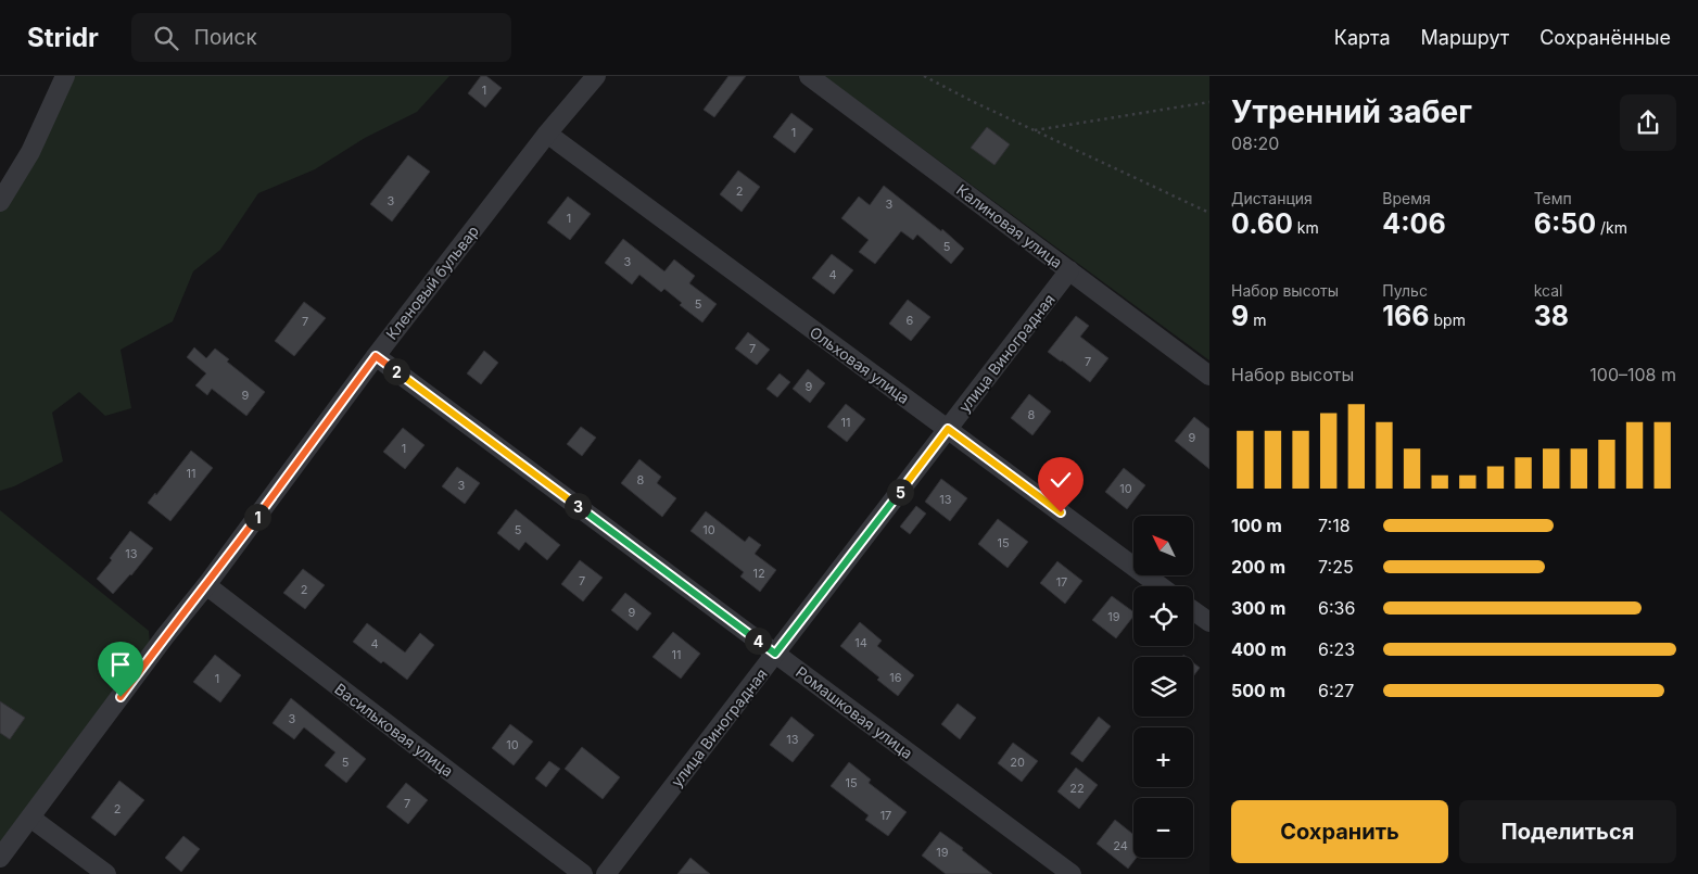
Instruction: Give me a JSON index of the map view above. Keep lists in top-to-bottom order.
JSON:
{
  "streets": {
    "street": [
      "Калиновая улица",
      "Кленовый бульвар",
      "улица Виноградная",
      "Ольховая улица",
      "Ромашковая улица",
      "Васильковая улица"
    ]
  },
  "crossings": [
    ["Калиновая улица", "улица Виноградная"],
    ["Кленовый бульвар", "Ольховая улица"],
    ["Кленовый бульвар", "Ромашковая улица"],
    ["Кленовый бульвар", "Васильковая улица"],
    ["улица Виноградная", "Ольховая улица"],
    ["улица Виноградная", "Ромашковая улица"]
  ],
  "house_numbers": [
    "1",
    "1",
    "2",
    "3",
    "3",
    "1",
    "5",
    "3",
    "4",
    "5",
    "6",
    "7",
    "7",
    "7",
    "9",
    "9",
    "8",
    "11",
    "9",
    "1",
    "11",
    "8",
    "3",
    "10",
    "13",
    "5",
    "10",
    "15",
    "13",
    "12",
    "7",
    "17",
    "2",
    "9",
    "19",
    "14",
    "4",
    "11",
    "16",
    "1",
    "3",
    "13",
    "10",
    "5",
    "20",
    "15",
    "22",
    "7",
    "2",
    "17",
    "24",
    "19"
  ],
  "north": "top left",
  "page": {
    "header": "Stridr",
    "search": "Поиск",
    "nav": ["Карта", "Маршрут", "Сохранённые"],
    "heading": ["Утренний забег", "08:20"],
    "stats": [
      ["Дистанция", "0.60 km"],
      ["Время", "4:06"],
      ["Темп", "6:50 /km"],
      ["Набор высоты", "9 m"],
      ["Пульс", "166 bpm"],
      ["kcal", "38"]
    ],
    "chart": ["Набор высоты", "100–108 m"],
    "pins": [
      "2",
      "5",
      "3",
      "1",
      "4"
    ],
    "list": [
      {
        "name": "100 m",
        "note": "7:18"
      },
      {
        "name": "200 m",
        "note": "7:25"
      },
      {
        "name": "300 m",
        "note": "6:36"
      },
      {
        "name": "400 m",
        "note": "6:23"
      },
      {
        "name": "500 m",
        "note": "6:27"
      }
    ],
    "map_buttons": ["+", "−"],
    "buttons": ["Сохранить", "Поделиться"]
  }
}
